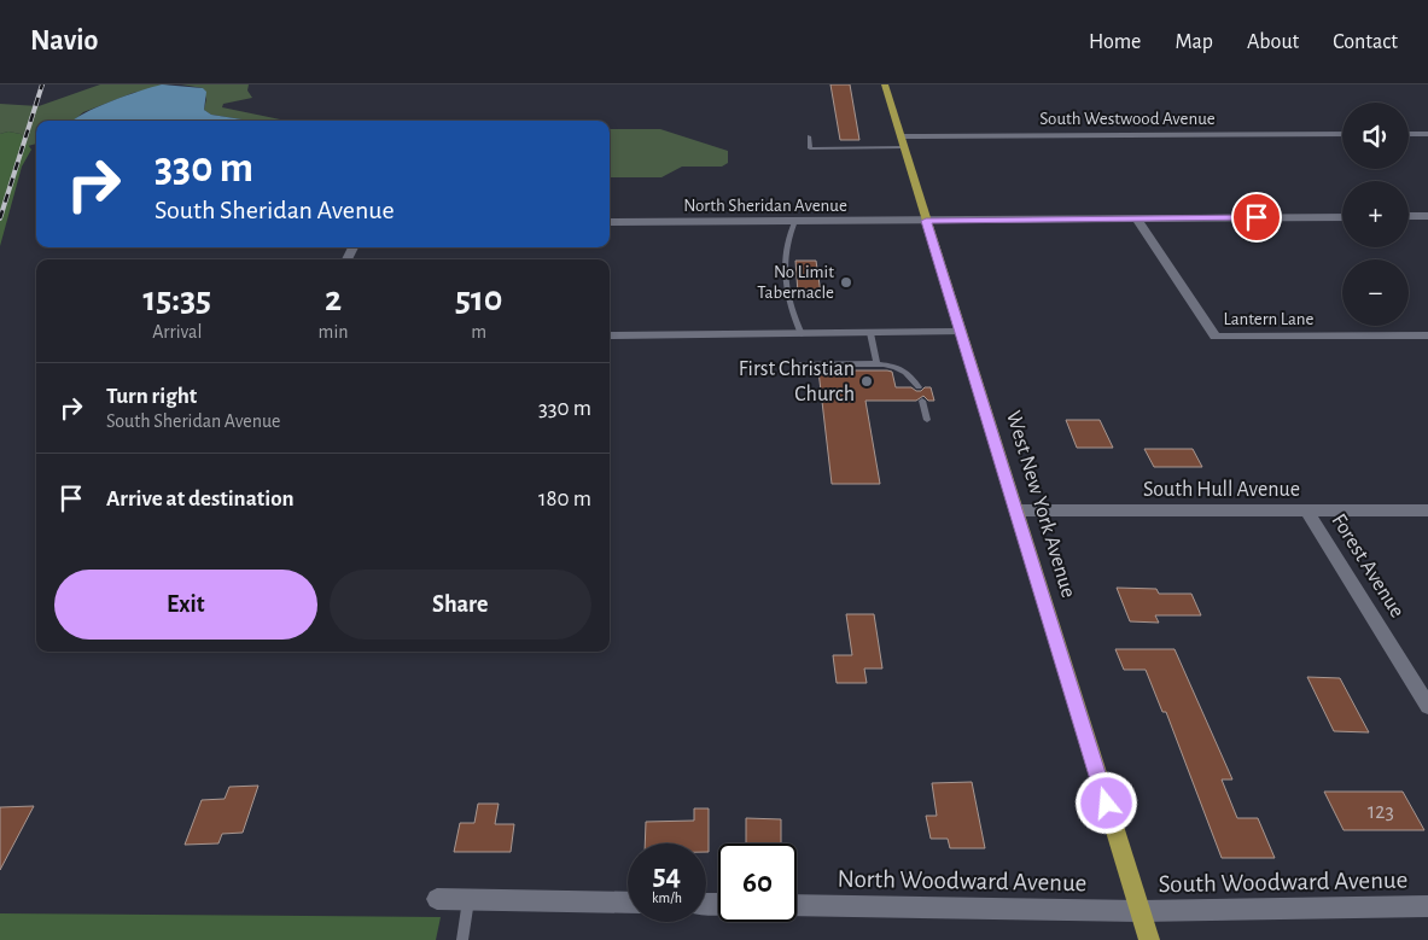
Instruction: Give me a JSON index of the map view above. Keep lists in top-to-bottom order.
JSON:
{
  "streets": {
    "main road": ["West New York Avenue"],
    "street": [
      "South Westwood Avenue",
      "North Sheridan Avenue",
      "Lantern Lane",
      "South Hull Avenue",
      "Forest Avenue",
      "North Woodward Avenue",
      "South Woodward Avenue"
    ]
  },
  "crossings": [
    ["South Westwood Avenue", "West New York Avenue"],
    ["North Sheridan Avenue", "Lantern Lane"],
    ["North Sheridan Avenue", "West New York Avenue"],
    ["South Hull Avenue", "West New York Avenue"],
    ["South Hull Avenue", "Forest Avenue"],
    ["West New York Avenue", "North Woodward Avenue"],
    ["West New York Avenue", "South Woodward Avenue"],
    ["North Woodward Avenue", "South Woodward Avenue"]
  ],
  "places": ["No Limit Tabernacle", "First Christian Church"],
  "house_numbers": ["123"],
  "page": {
    "header": "Navio",
    "nav": [
      "Home",
      "Map",
      "About",
      "Contact"
    ],
    "map_buttons": ["+", "−"],
    "turn": ["330 m", "South Sheridan Avenue"],
    "eta": [
      "15:35",
      "Arrival",
      "2",
      "min",
      "510",
      "m"
    ],
    "list": [
      {
        "name": "Turn right",
        "note": "South Sheridan Avenue",
        "value": "330 m"
      },
      {
        "name": "Arrive at destination",
        "value": "180 m"
      }
    ],
    "buttons": ["Exit", "Share"],
    "speed": "54 km/h",
    "limit": "60"
  }
}
